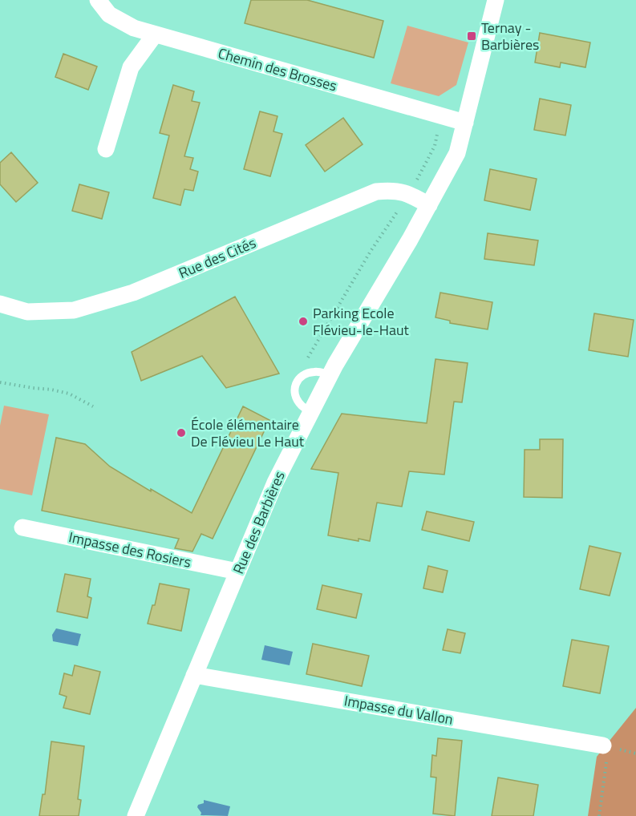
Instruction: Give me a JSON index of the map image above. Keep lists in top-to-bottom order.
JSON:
{
  "streets": {
    "street": [
      "Chemin des Brosses",
      "Rue des Cités",
      "Rue des Barbières",
      "Impasse des Rosiers",
      "Impasse du Vallon"
    ]
  },
  "crossings": [
    ["Chemin des Brosses", "Rue des Barbières"],
    ["Rue des Cités", "Rue des Barbières"],
    ["Rue des Barbières", "Impasse des Rosiers"],
    ["Rue des Barbières", "Impasse du Vallon"]
  ],
  "places": {
    "transit": ["Ternay - Barbières"],
    "other": ["Parking Ecole Flévieu-le-Haut", "École élémentaire De Flévieu Le Haut"]
  }
}
